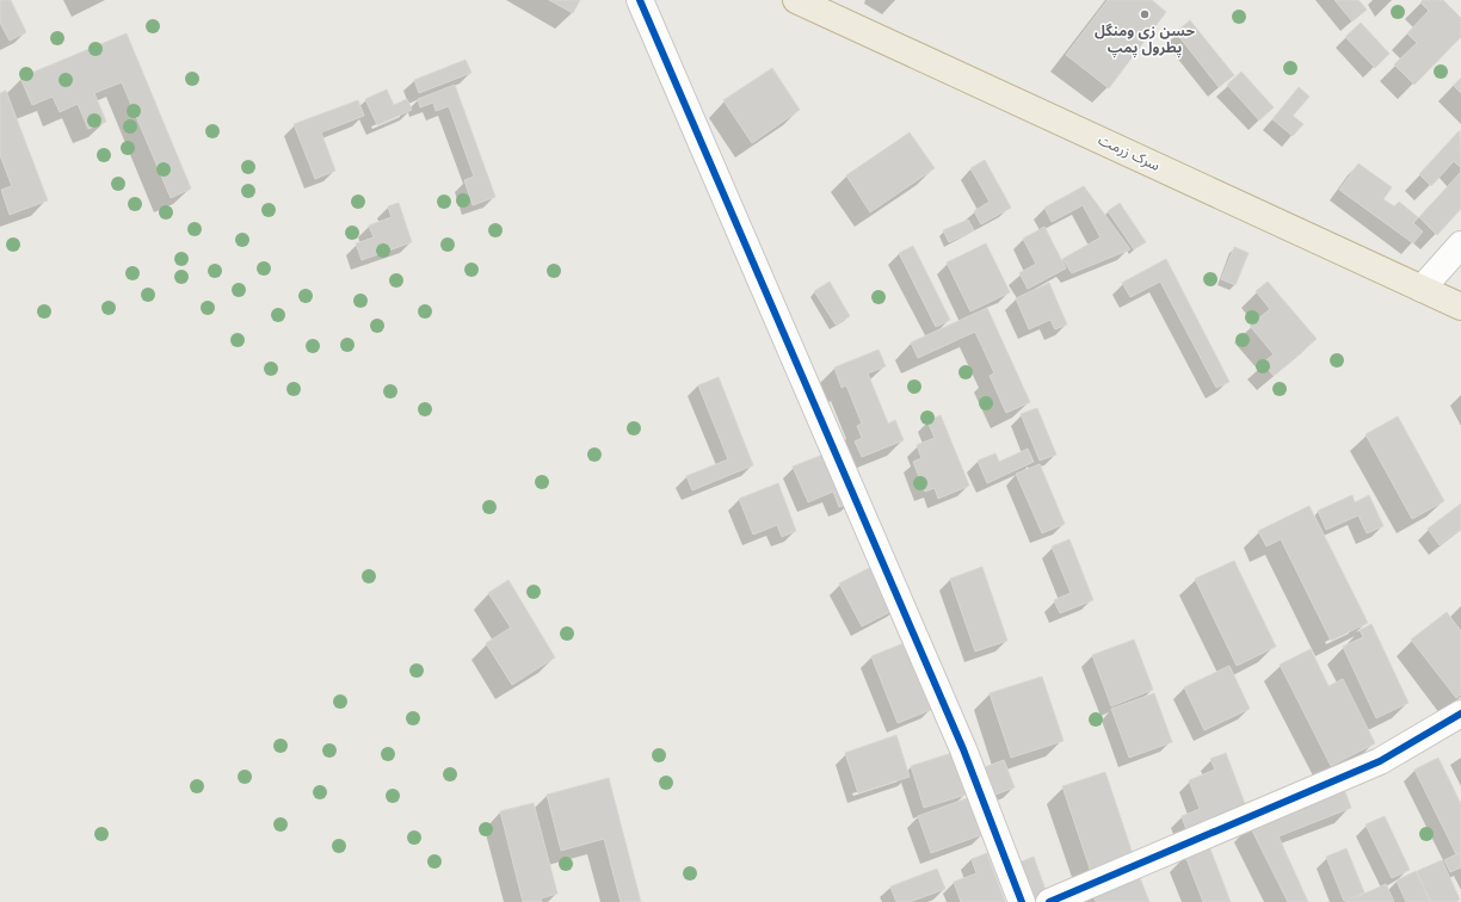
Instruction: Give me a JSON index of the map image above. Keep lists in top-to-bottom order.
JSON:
{
  "streets": {
    "highway": ["سرک زرمت"]
  },
  "places": ["حسن زی ومنگل پطرول پمپ"]
}
